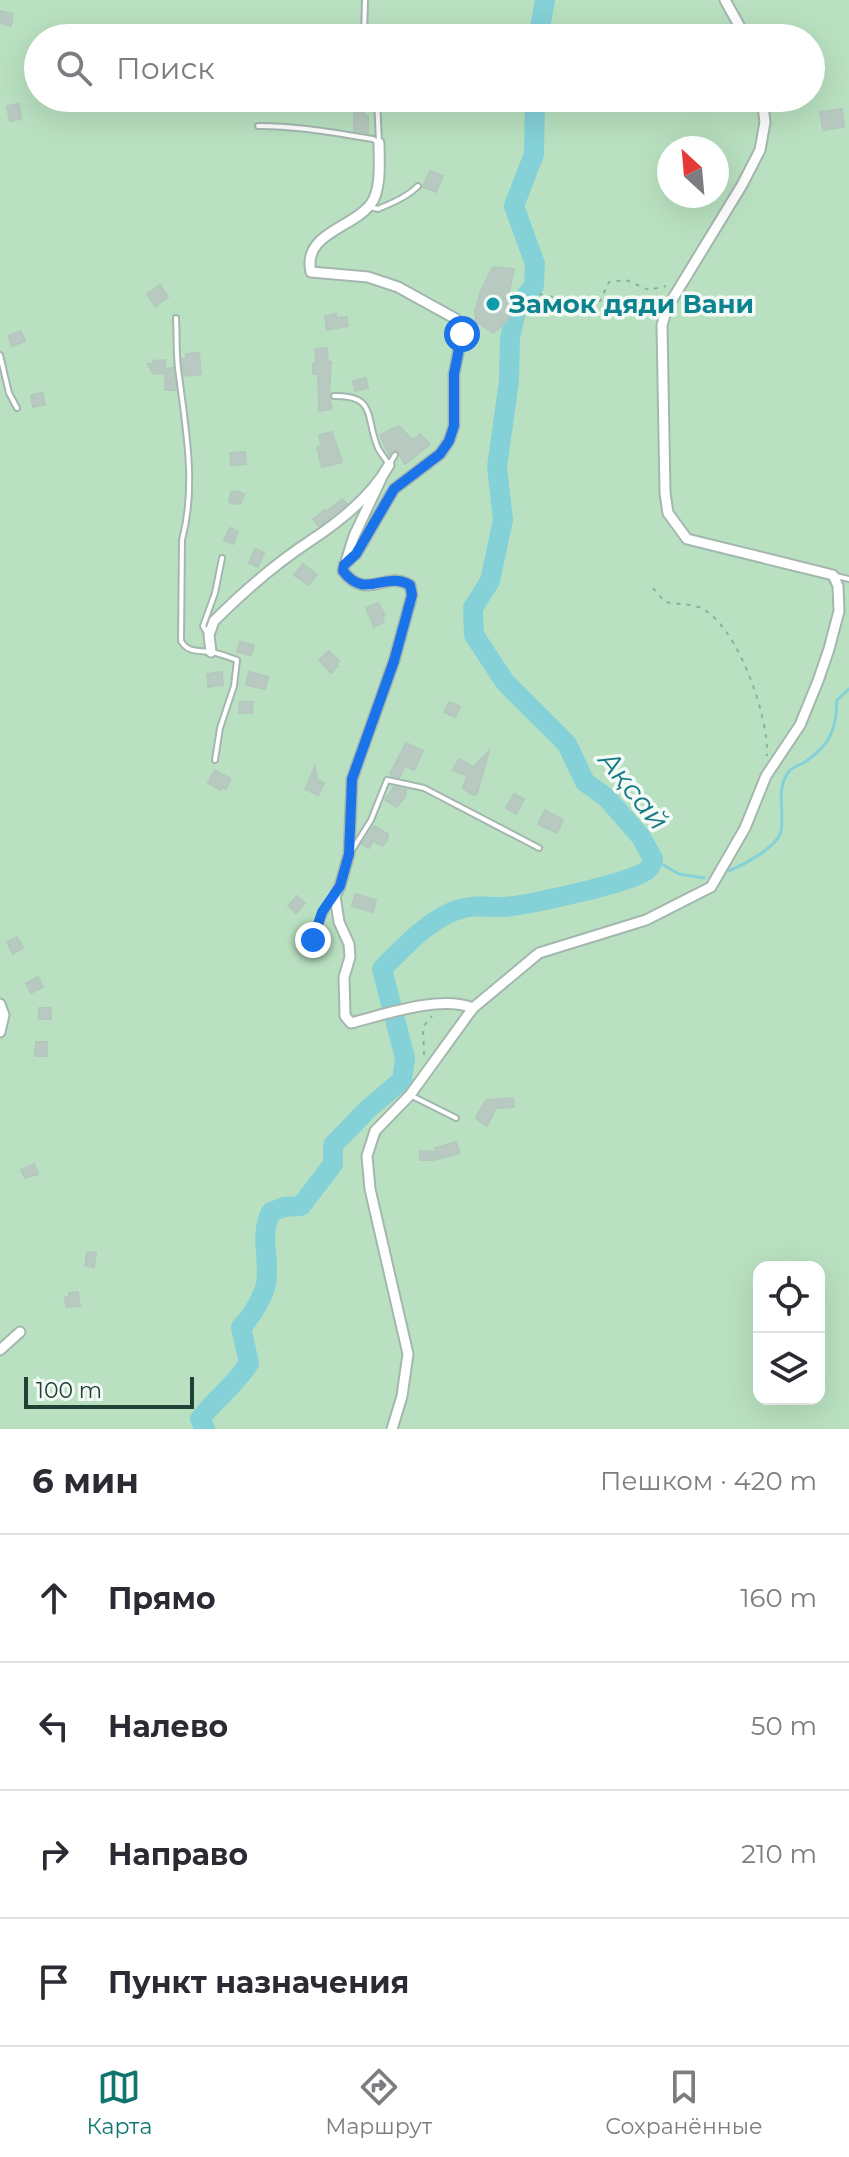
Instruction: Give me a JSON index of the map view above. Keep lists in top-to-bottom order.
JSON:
{
  "water": ["Ақсай"],
  "places": ["Замок дяди Вани"],
  "scale_bar": "100 m",
  "north": "top left",
  "page": {
    "search": "Поиск",
    "scale": "100 m",
    "heading": ["6 мин", "Пешком · 420 m"],
    "list": [
      ["Прямо", "160 m"],
      ["Налево", "50 m"],
      ["Направо", "210 m"],
      "Пункт назначения"
    ],
    "nav": ["Карта", "Маршрут", "Сохранённые"]
  }
}
